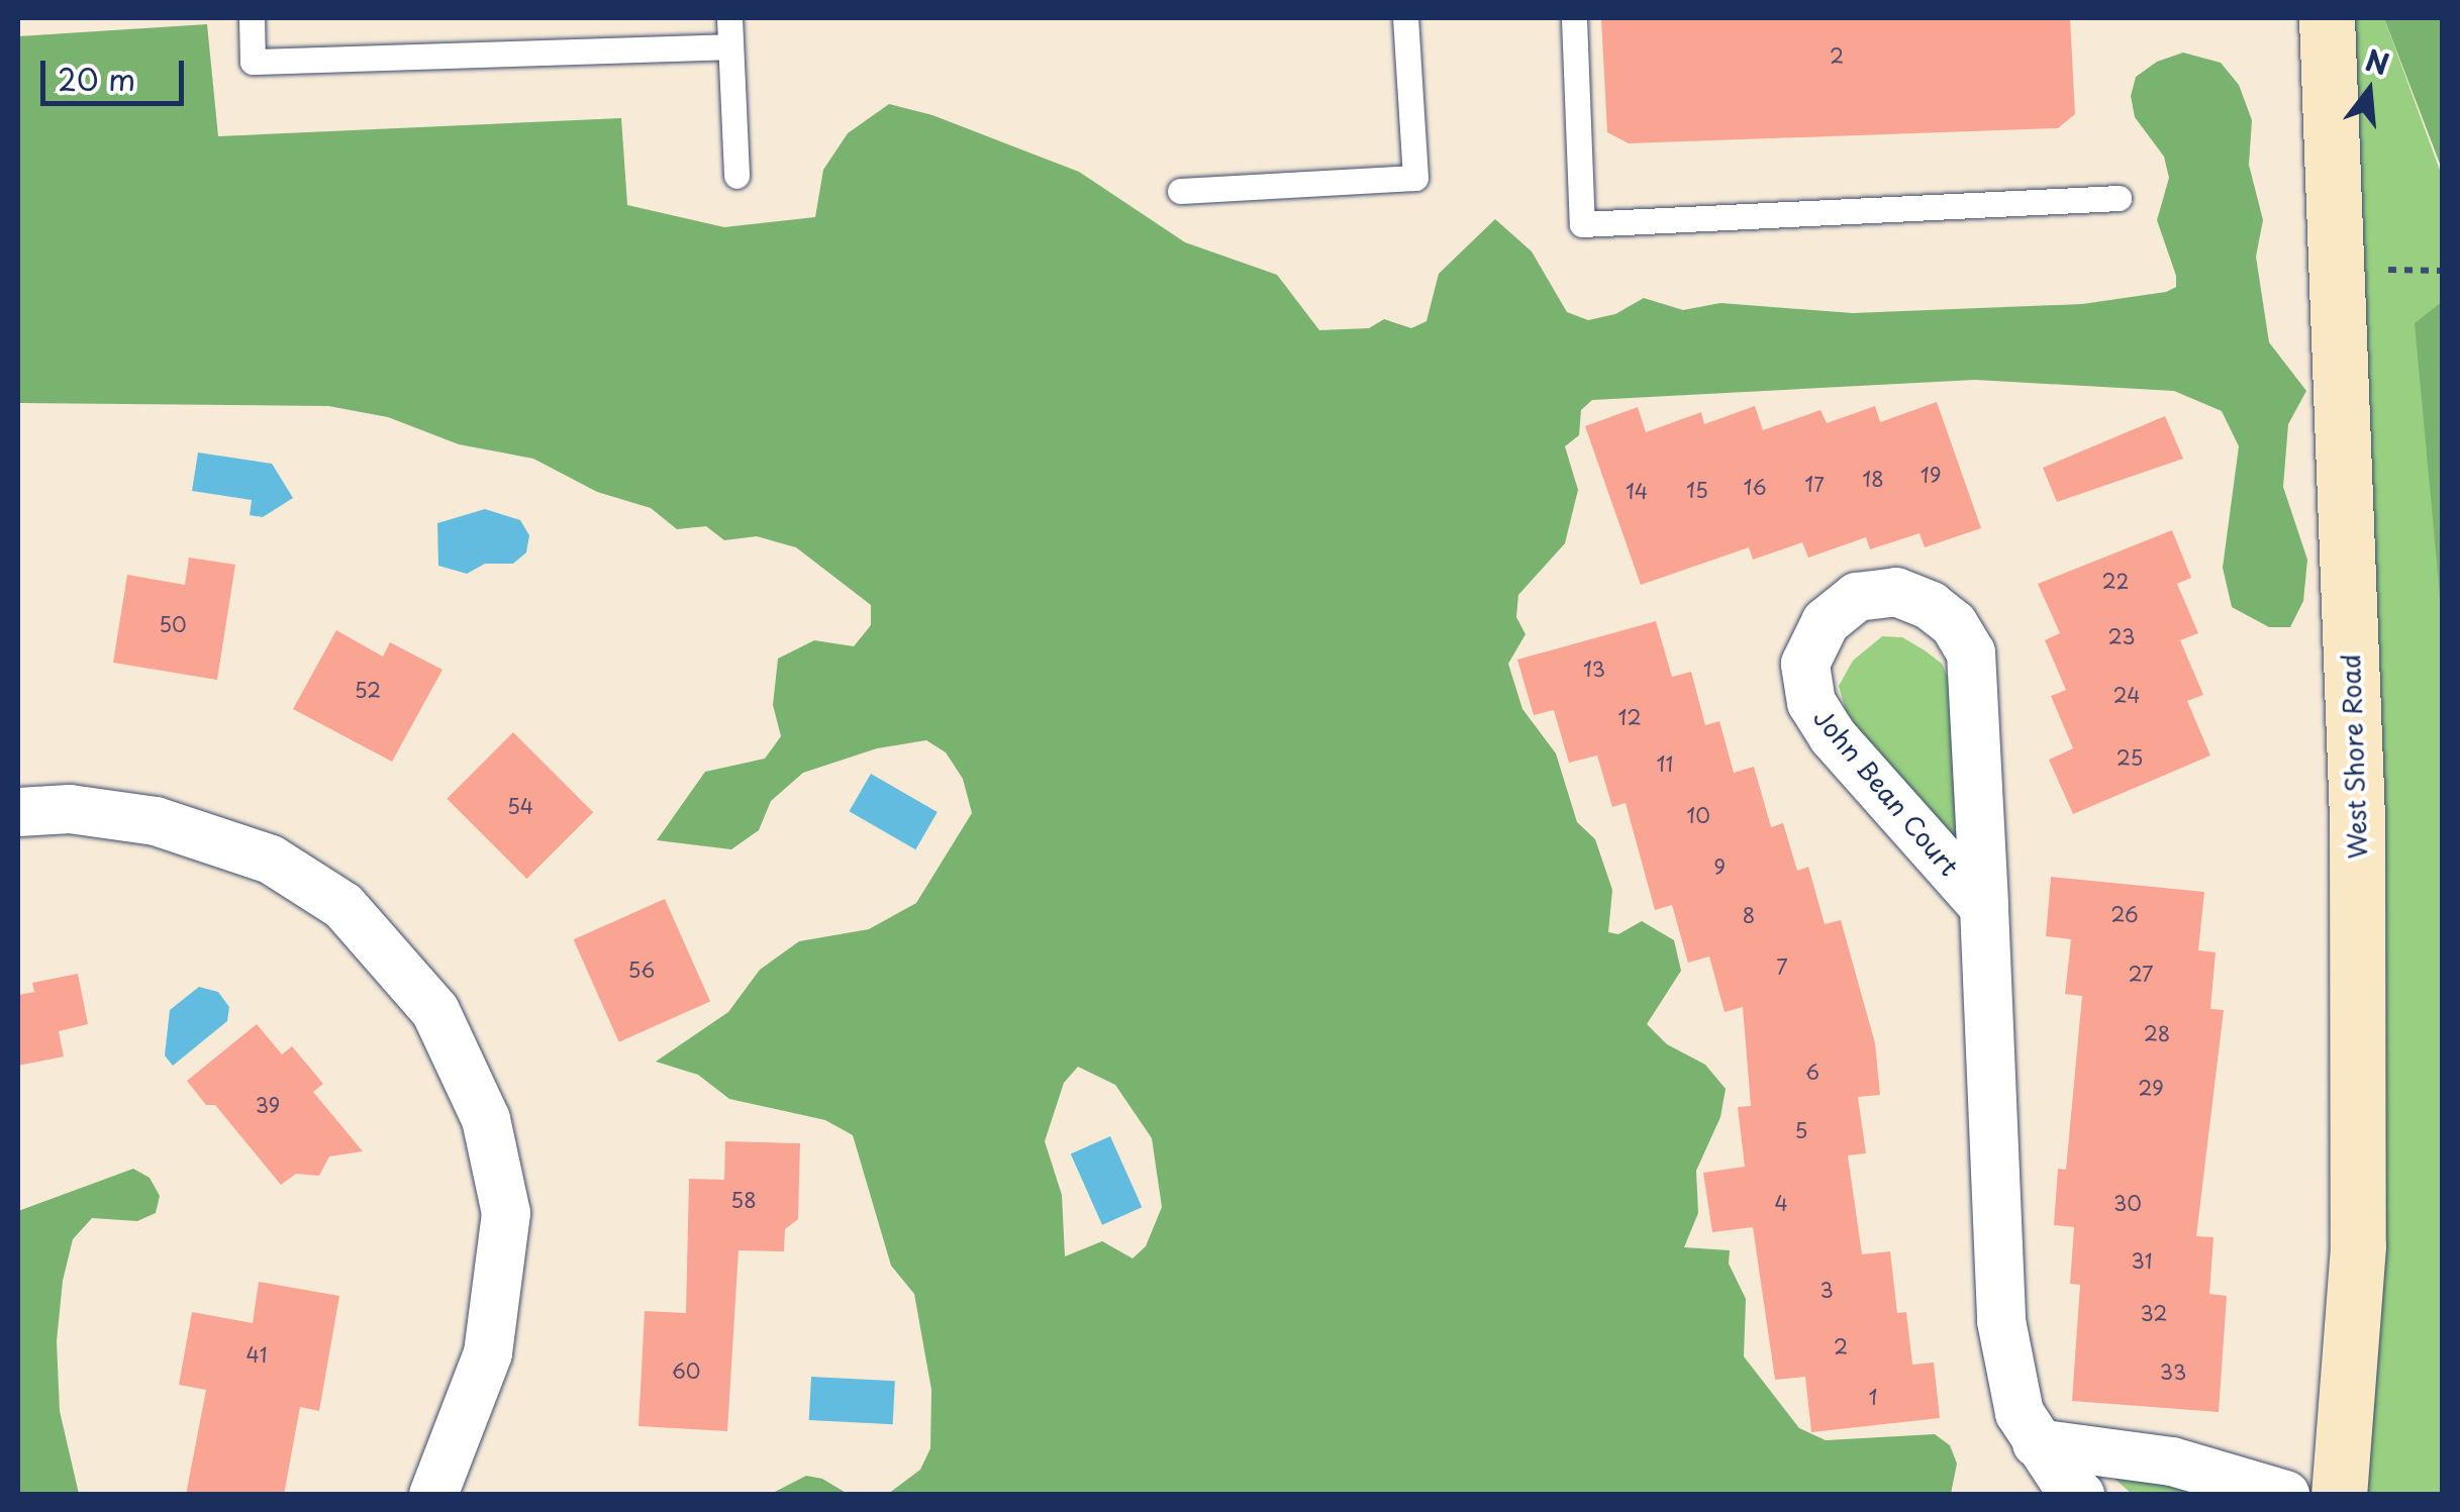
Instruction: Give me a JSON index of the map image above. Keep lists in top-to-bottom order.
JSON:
{
  "streets": {
    "main road": ["West Shore Road"],
    "street": ["John Bean Court"]
  },
  "house_numbers": [
    "2",
    "19",
    "18",
    "17",
    "16",
    "15",
    "14",
    "22",
    "50",
    "23",
    "13",
    "52",
    "24",
    "12",
    "25",
    "11",
    "54",
    "10",
    "9",
    "26",
    "8",
    "7",
    "56",
    "27",
    "28",
    "6",
    "29",
    "39",
    "5",
    "58",
    "4",
    "30",
    "31",
    "3",
    "32",
    "2",
    "41",
    "60",
    "33",
    "1"
  ],
  "scale_bar": "20 m",
  "north": "top"
}
